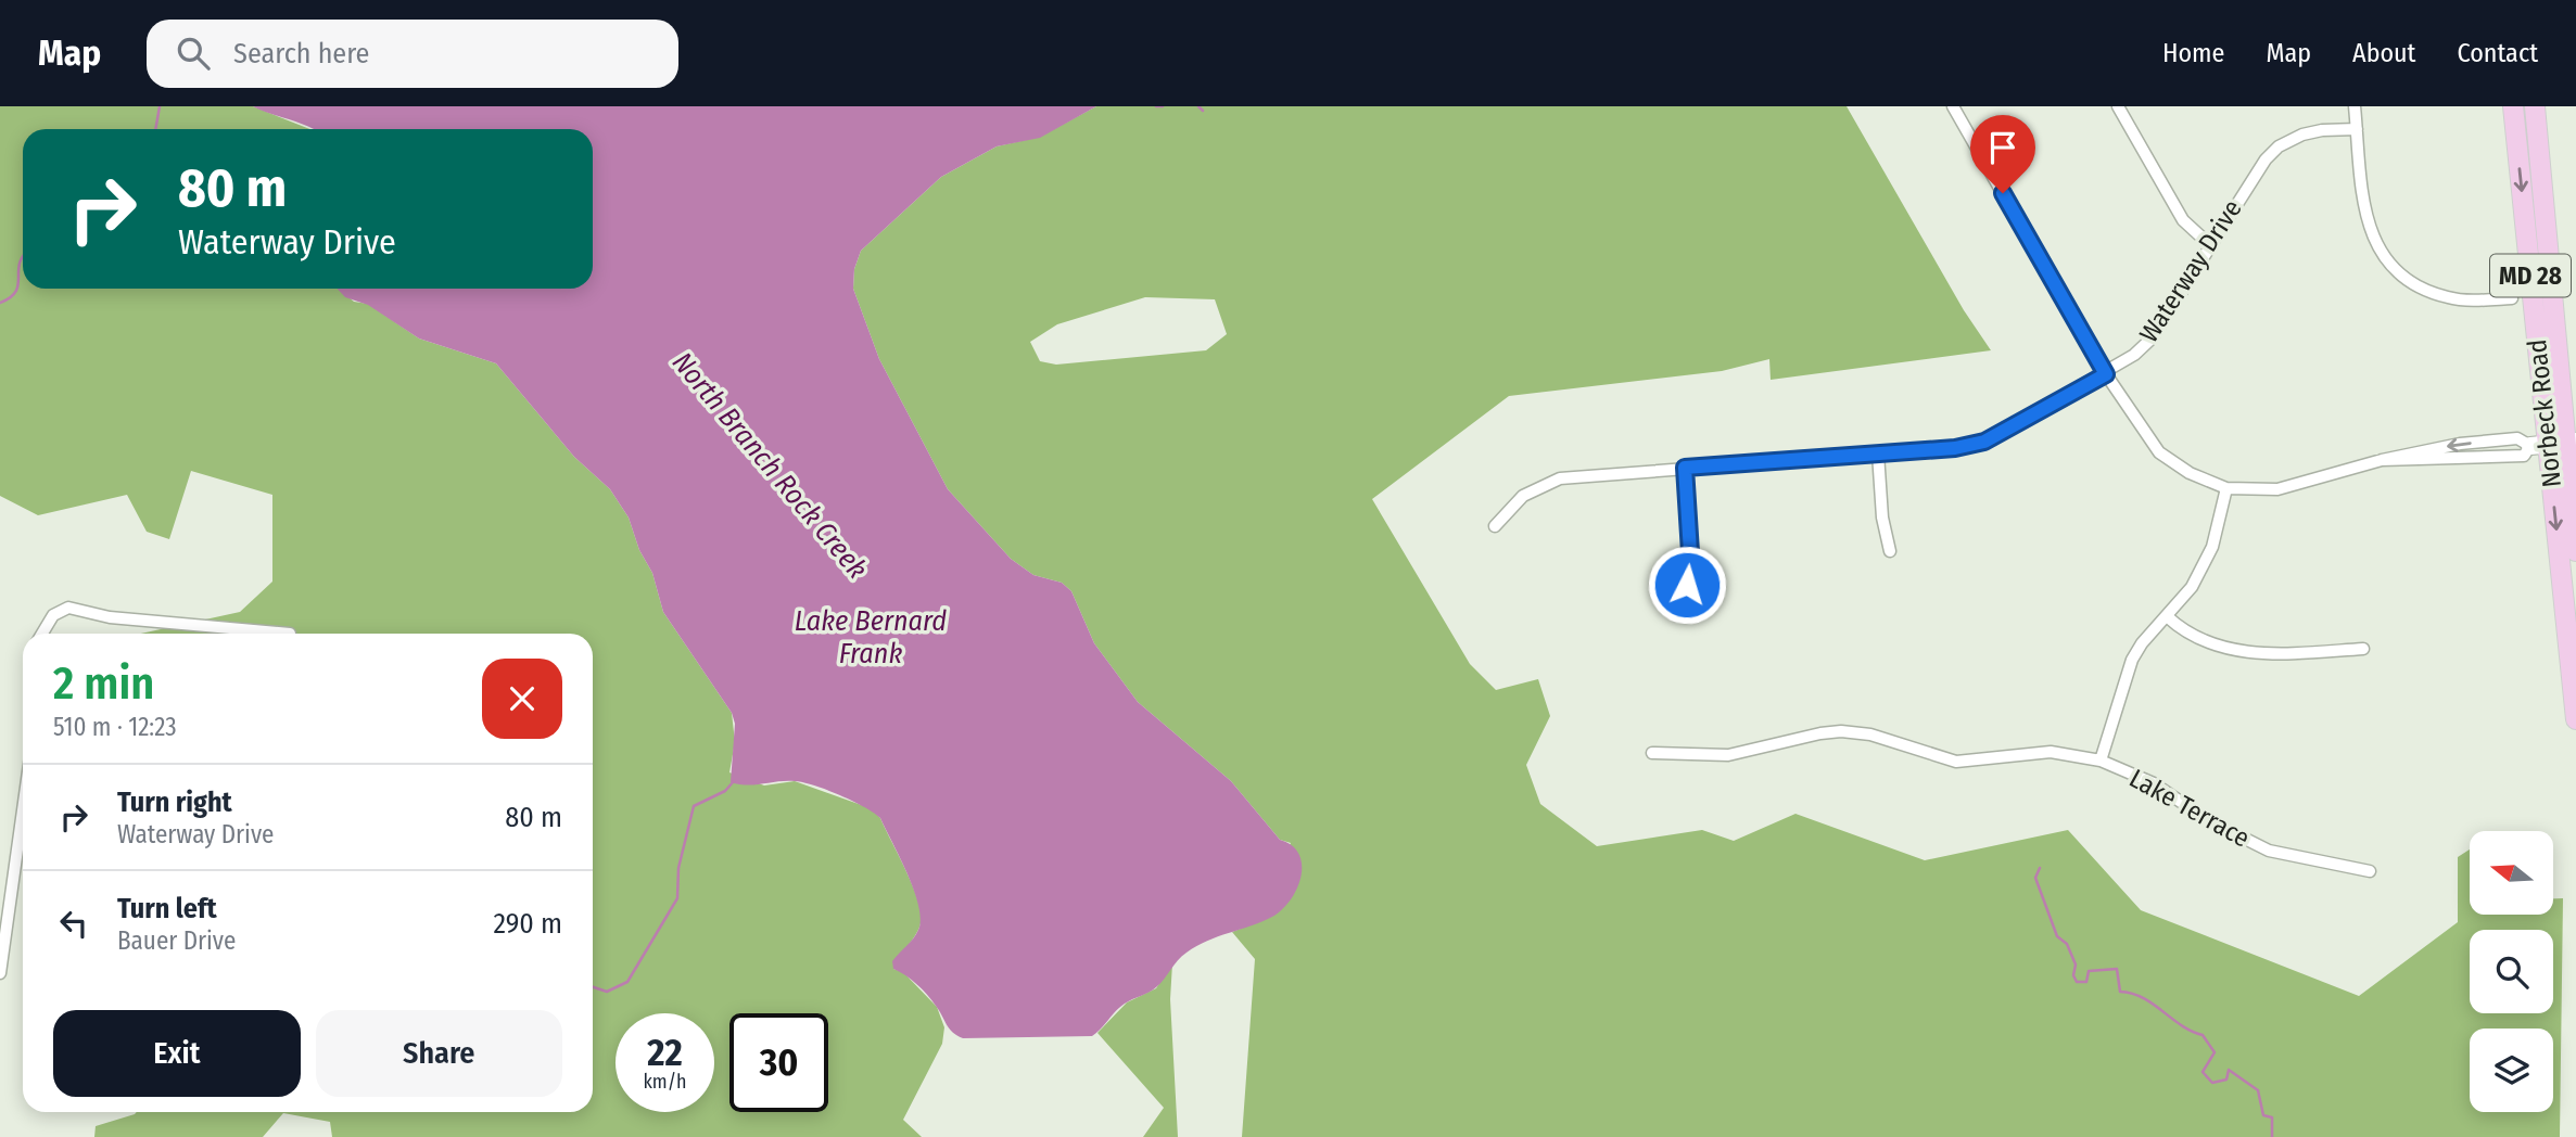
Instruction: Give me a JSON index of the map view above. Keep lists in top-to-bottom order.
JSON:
{
  "streets": {
    "main road": ["MD 28", "Norbeck Road"],
    "street": ["Waterway Drive", "Lake Terrace"]
  },
  "water": ["North Branch Rock Creek", "Lake Bernard Frank"],
  "north": "left",
  "page": {
    "header": "Map",
    "search": "Search here",
    "nav": [
      "Home",
      "Map",
      "About",
      "Contact"
    ],
    "turn": ["80 m", "Waterway Drive"],
    "heading": ["2 min", "510 m · 12:23"],
    "list": [
      {
        "name": "Turn right",
        "note": "Waterway Drive",
        "value": "80 m"
      },
      {
        "name": "Turn left",
        "note": "Bauer Drive",
        "value": "290 m"
      }
    ],
    "buttons": ["Exit", "Share"],
    "speed": "22 km/h",
    "limit": "30"
  }
}
